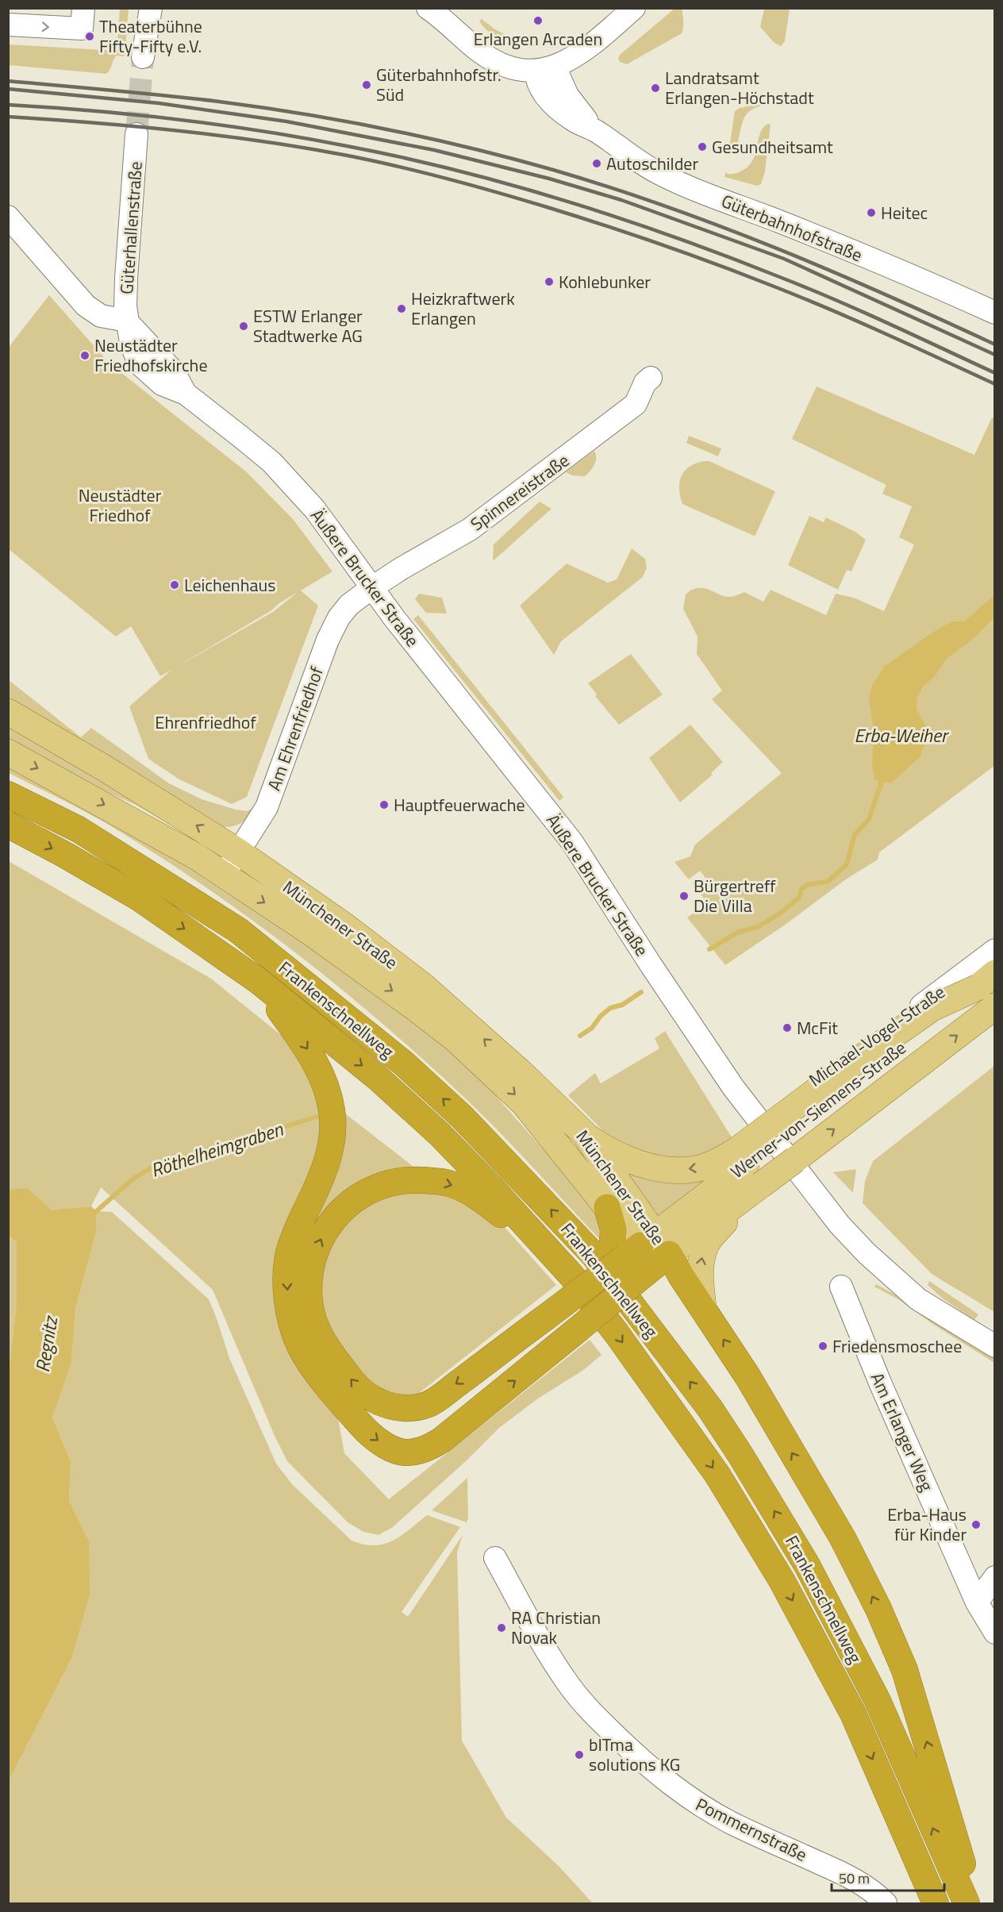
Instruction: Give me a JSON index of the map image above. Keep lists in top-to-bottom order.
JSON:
{
  "streets": {
    "highway": ["Frankenschnellweg"],
    "main road": ["Münchener Straße", "Werner-von-Siemens-Straße"],
    "street": [
      "Güterhallenstraße",
      "Güterbahnhofstraße",
      "Spinnereistraße",
      "Äußere Brucker Straße",
      "Am Ehrenfriedhof",
      "Michael-Vogel-Straße",
      "Am Erlanger Weg",
      "Pommernstraße"
    ]
  },
  "crossings": [
    ["Güterhallenstraße", "Äußere Brucker Straße"],
    ["Spinnereistraße", "Äußere Brucker Straße"],
    ["Spinnereistraße", "Am Ehrenfriedhof"],
    ["Äußere Brucker Straße", "Am Ehrenfriedhof"],
    ["Äußere Brucker Straße", "Michael-Vogel-Straße"],
    ["Am Ehrenfriedhof", "Münchener Straße"],
    ["Münchener Straße", "Werner-von-Siemens-Straße"]
  ],
  "water": ["Erba-Weiher", "Röthelheimgraben", "Regnitz"],
  "parks": ["Neustädter Friedhof", "Ehrenfriedhof"],
  "places": [
    "Erlangen Arcaden",
    "Theaterbühne Fifty-Fifty e.V.",
    "Güterbahnhofstr. Süd",
    "Landratsamt Erlangen-Höchstadt",
    "Gesundheitsamt",
    "Autoschilder",
    "Heitec",
    "Kohlebunker",
    "Heizkraftwerk Erlangen",
    "ESTW Erlanger Stadtwerke AG",
    "Neustädter Friedhofskirche",
    "Leichenhaus",
    "Hauptfeuerwache",
    "Bürgertreff Die Villa",
    "McFit",
    "Friedensmoschee",
    "Erba-Haus für Kinder",
    "RA Christian Novak",
    "bITma solutions KG"
  ],
  "scale_bar": "50 m"
}
